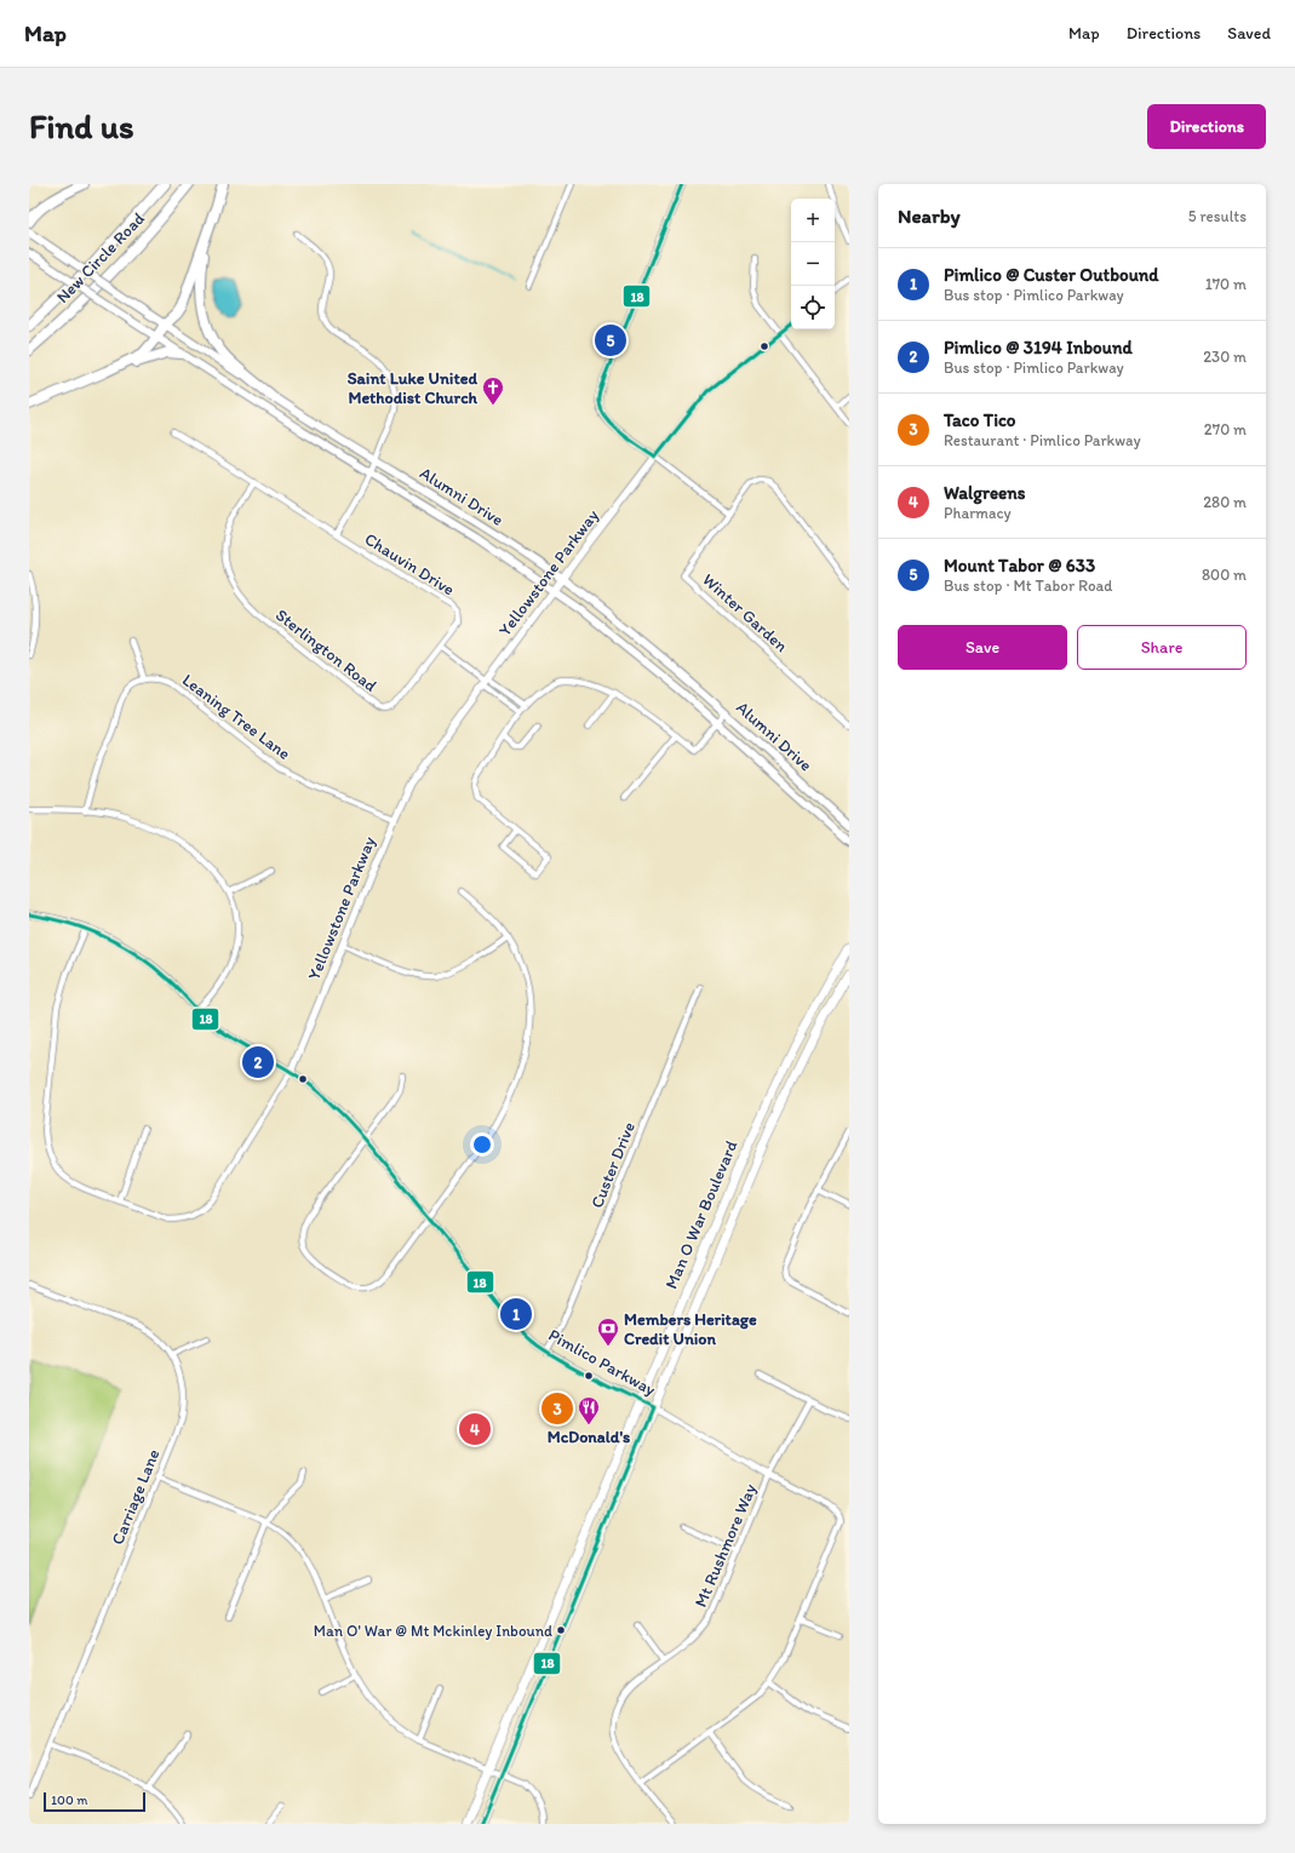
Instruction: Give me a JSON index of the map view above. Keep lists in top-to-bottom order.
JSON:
{
  "streets": {
    "highway": ["New Circle Road"],
    "main road": ["Alumni Drive", "Man O War Boulevard"],
    "street": [
      "Chauvin Drive",
      "Yellowstone Parkway",
      "Winter Garden",
      "Sterlington Road",
      "Leaning Tree Lane",
      "Custer Drive",
      "Pimlico Parkway",
      "Carriage Lane",
      "Mt Rushmore Way"
    ]
  },
  "crossings": [
    ["Alumni Drive", "Yellowstone Parkway"],
    ["Chauvin Drive", "Sterlington Road"],
    ["Yellowstone Parkway", "Leaning Tree Lane"],
    ["Yellowstone Parkway", "Pimlico Parkway"],
    ["Custer Drive", "Pimlico Parkway"],
    ["Man O War Boulevard", "Pimlico Parkway"],
    ["Pimlico Parkway", "Mt Rushmore Way"]
  ],
  "places": {
    "church": ["Saint Luke United Methodist Church"],
    "bank": ["Members Heritage Credit Union"],
    "restaurant": ["McDonald's"],
    "other": ["Man O' War @ Mt Mckinley Inbound"]
  },
  "lines": ["transit line 18"],
  "scale_bar": "100 m",
  "page": {
    "header": "Map",
    "nav": ["Map", "Directions", "Saved"],
    "buttons": [
      "Directions",
      ["Save", "Share"]
    ],
    "title": "Find us",
    "heading": ["Nearby", "5 results"],
    "map_buttons": ["+", "−"],
    "list": [
      {
        "mark": "1",
        "name": "Pimlico @ Custer Outbound",
        "note": "Bus stop · Pimlico Parkway",
        "value": "170 m"
      },
      {
        "mark": "2",
        "name": "Pimlico @ 3194 Inbound",
        "note": "Bus stop · Pimlico Parkway",
        "value": "230 m"
      },
      {
        "mark": "3",
        "name": "Taco Tico",
        "note": "Restaurant · Pimlico Parkway",
        "value": "270 m"
      },
      {
        "mark": "4",
        "name": "Walgreens",
        "note": "Pharmacy",
        "value": "280 m"
      },
      {
        "mark": "5",
        "name": "Mount Tabor @ 633",
        "note": "Bus stop · Mt Tabor Road",
        "value": "800 m"
      }
    ],
    "pins": [
      "5",
      "2",
      "1",
      "3",
      "4"
    ],
    "scale": "100 m"
  }
}
